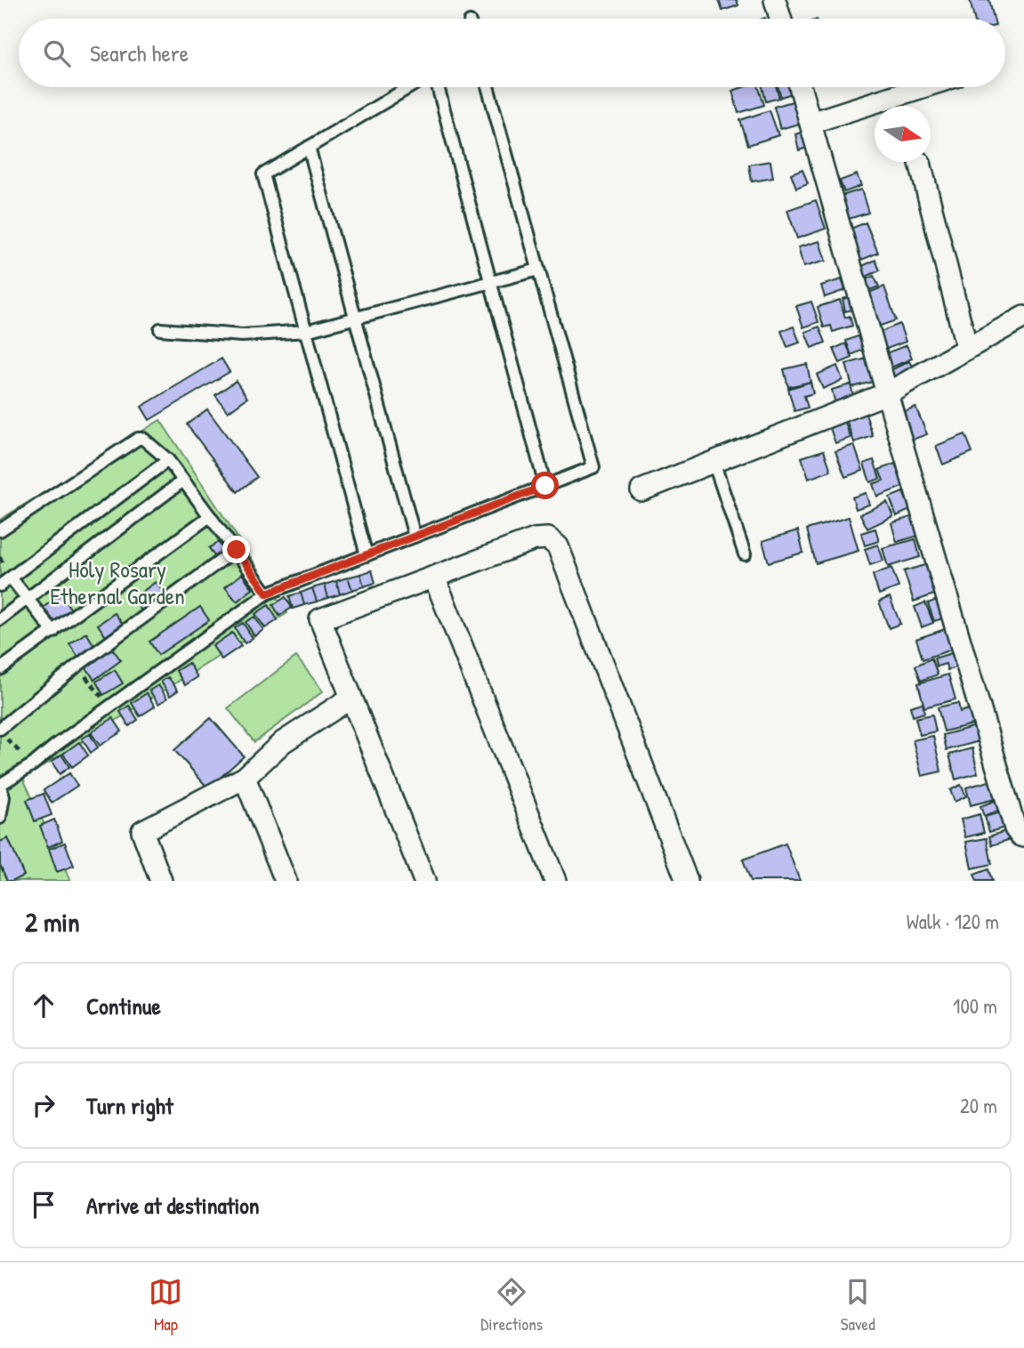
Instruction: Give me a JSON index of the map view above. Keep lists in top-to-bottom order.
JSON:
{
  "parks": ["Holy Rosary Ethernal Garden"],
  "north": "right",
  "page": {
    "search": "Search here",
    "heading": ["2 min", "Walk · 120 m"],
    "list": [
      ["Continue", "100 m"],
      ["Turn right", "20 m"],
      "Arrive at destination"
    ],
    "nav": ["Map", "Directions", "Saved"]
  }
}
